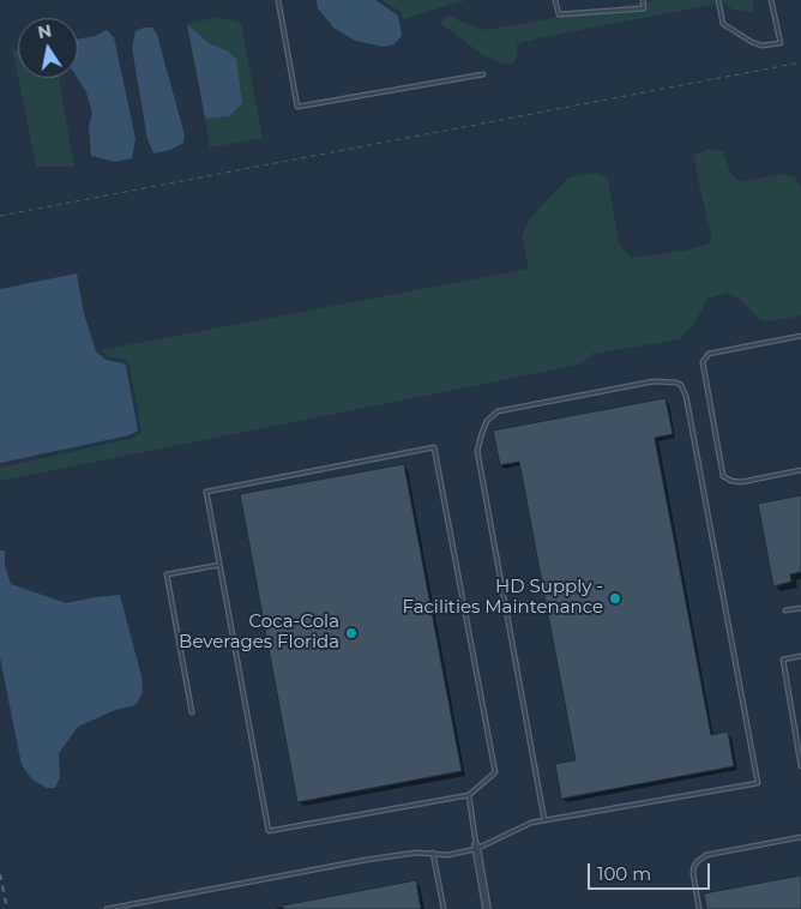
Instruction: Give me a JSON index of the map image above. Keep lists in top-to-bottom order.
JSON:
{
  "places": ["HD Supply - Facilities Maintenance", "Coca-Cola Beverages Florida"],
  "scale_bar": "100 m",
  "north": "top"
}
